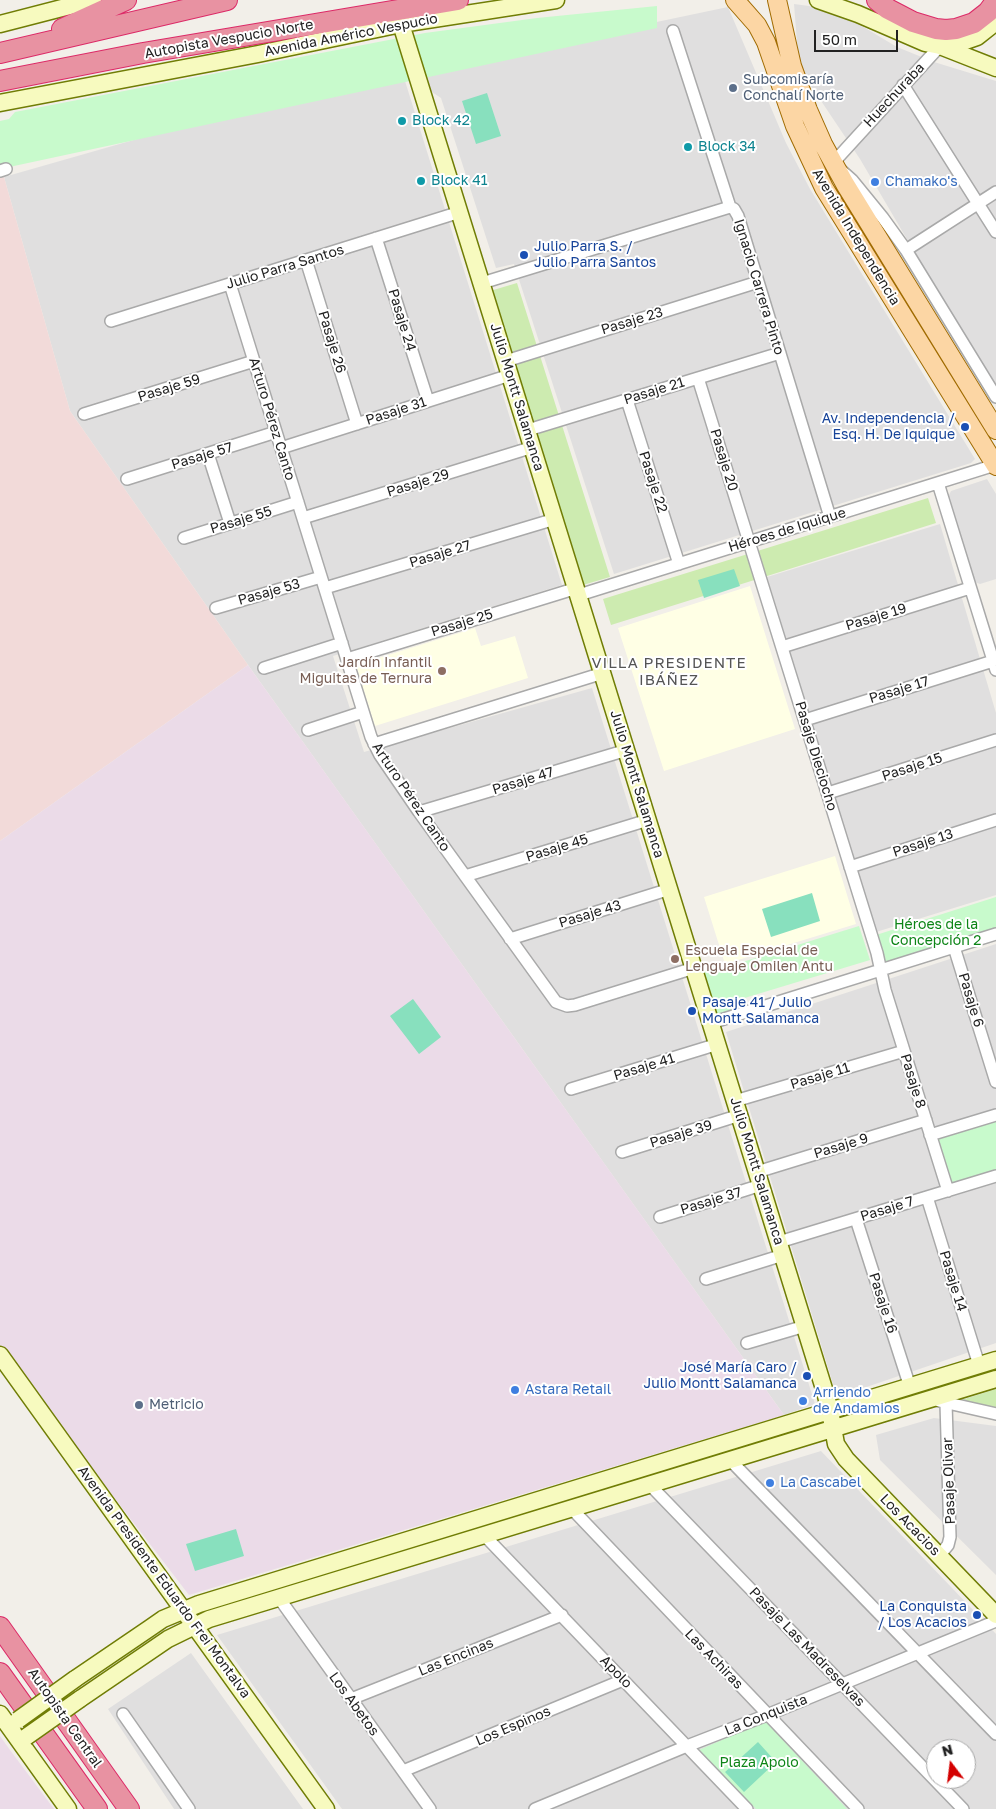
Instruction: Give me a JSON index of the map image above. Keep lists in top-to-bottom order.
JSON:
{
  "streets": {
    "highway": ["Autopista Vespucio Norte", "Autopista Central"],
    "main road": [
      "Avenida Américo Vespucio",
      "Avenida Independencia",
      "Julio Montt Salamanca",
      "Los Acacios",
      "Avenida Presidente Eduardo Frei Montalva"
    ],
    "street": [
      "Huechuraba",
      "Julio Parra Santos",
      "Ignacio Carrera Pinto",
      "Pasaje 24",
      "Pasaje 23",
      "Pasaje 26",
      "Pasaje 59",
      "Pasaje 21",
      "Pasaje 31",
      "Arturo Pérez Canto",
      "Pasaje 57",
      "Pasaje 20",
      "Pasaje 22",
      "Pasaje 29",
      "Pasaje 55",
      "Héroes de Iquique",
      "Pasaje 27",
      "Pasaje 53",
      "Pasaje 19",
      "Pasaje 25",
      "Pasaje 17",
      "Pasaje Dieciocho",
      "Pasaje 15",
      "Pasaje 47",
      "Pasaje 13",
      "Pasaje 45",
      "Pasaje 43",
      "Pasaje 6",
      "Pasaje 41",
      "Pasaje 11",
      "Pasaje 8",
      "Pasaje 39",
      "Pasaje 9",
      "Pasaje 37",
      "Pasaje 7",
      "Pasaje 14",
      "Pasaje 16",
      "Pasaje Olivar",
      "Pasaje Las Madreselvas",
      "Las Encinas",
      "Las Achiras",
      "Apolo",
      "Los Abetos",
      "La Conquista",
      "Los Espinos"
    ]
  },
  "crossings": [
    ["Avenida Américo Vespucio", "Julio Montt Salamanca"],
    ["Huechuraba", "Avenida Independencia"],
    ["Avenida Independencia", "Héroes de Iquique"],
    ["Julio Parra Santos", "Pasaje 24"],
    ["Julio Parra Santos", "Pasaje 26"],
    ["Julio Parra Santos", "Julio Montt Salamanca"],
    ["Julio Parra Santos", "Arturo Pérez Canto"],
    ["Ignacio Carrera Pinto", "Pasaje 23"],
    ["Ignacio Carrera Pinto", "Pasaje 21"],
    ["Ignacio Carrera Pinto", "Héroes de Iquique"],
    ["Pasaje 24", "Pasaje 31"],
    ["Pasaje 23", "Julio Montt Salamanca"],
    ["Pasaje 23", "Pasaje 31"],
    ["Pasaje 26", "Pasaje 31"],
    ["Pasaje 59", "Arturo Pérez Canto"],
    ["Pasaje 21", "Julio Montt Salamanca"],
    ["Pasaje 21", "Pasaje 20"],
    ["Pasaje 21", "Pasaje 22"],
    ["Julio Montt Salamanca", "Pasaje 31"],
    ["Julio Montt Salamanca", "Arturo Pérez Canto"],
    ["Julio Montt Salamanca", "Pasaje 29"],
    ["Julio Montt Salamanca", "Héroes de Iquique"],
    ["Julio Montt Salamanca", "Pasaje 27"],
    ["Julio Montt Salamanca", "Pasaje 25"],
    ["Julio Montt Salamanca", "Pasaje 47"],
    ["Julio Montt Salamanca", "Pasaje 45"],
    ["Julio Montt Salamanca", "Pasaje 43"],
    ["Julio Montt Salamanca", "Pasaje 41"],
    ["Julio Montt Salamanca", "Pasaje 11"],
    ["Julio Montt Salamanca", "Pasaje 39"],
    ["Julio Montt Salamanca", "Pasaje 9"],
    ["Julio Montt Salamanca", "Pasaje 37"],
    ["Julio Montt Salamanca", "Pasaje 7"],
    ["Julio Montt Salamanca", "Los Acacios"],
    ["Pasaje 31", "Arturo Pérez Canto"],
    ["Arturo Pérez Canto", "Pasaje 57"],
    ["Arturo Pérez Canto", "Pasaje 29"],
    ["Arturo Pérez Canto", "Pasaje 55"],
    ["Arturo Pérez Canto", "Pasaje 27"],
    ["Arturo Pérez Canto", "Pasaje 53"],
    ["Arturo Pérez Canto", "Pasaje 25"],
    ["Arturo Pérez Canto", "Pasaje 47"],
    ["Arturo Pérez Canto", "Pasaje 45"],
    ["Arturo Pérez Canto", "Pasaje 43"],
    ["Pasaje 20", "Héroes de Iquique"],
    ["Pasaje 20", "Pasaje Dieciocho"],
    ["Pasaje 22", "Héroes de Iquique"],
    ["Héroes de Iquique", "Pasaje 25"],
    ["Héroes de Iquique", "Pasaje Dieciocho"],
    ["Pasaje 19", "Pasaje Dieciocho"],
    ["Pasaje 17", "Pasaje Dieciocho"],
    ["Pasaje Dieciocho", "Pasaje 15"],
    ["Pasaje Dieciocho", "Pasaje 13"],
    ["Pasaje Dieciocho", "Pasaje 8"],
    ["Pasaje 11", "Pasaje 8"],
    ["Pasaje 11", "Pasaje 39"],
    ["Pasaje 8", "Pasaje 9"],
    ["Pasaje 8", "Pasaje 7"],
    ["Pasaje 9", "Pasaje 37"],
    ["Pasaje 7", "Pasaje 14"],
    ["Pasaje 7", "Pasaje 16"],
    ["Pasaje Olivar", "Los Acacios"],
    ["Pasaje Las Madreselvas", "La Conquista"],
    ["Las Encinas", "Apolo"],
    ["Las Encinas", "Los Abetos"],
    ["Las Achiras", "La Conquista"],
    ["Apolo", "La Conquista"],
    ["Apolo", "Los Espinos"],
    ["Los Abetos", "Los Espinos"]
  ],
  "districts": ["VILLA PRESIDENTE IBÁÑEZ"],
  "parks": ["Héroes de la Concepción 2", "Plaza Apolo"],
  "places": [
    "Subcomisaría Conchalí Norte",
    "Block 42",
    "Block 34",
    "Block 41",
    "Chamako's",
    "Julio Parra S. / Julio Parra Santos",
    "Av. Independencia / Esq. H. De Iquique",
    "Jardín Infantil Miguitas de Ternura",
    "Escuela Especial de Lenguaje Omilen Antu",
    "Pasaje 41 / Julio Montt Salamanca",
    "José María Caro / Julio Montt Salamanca",
    "Astara Retail",
    "Arriendo de Andamios",
    "Metricio",
    "La Cascabel",
    "La Conquista / Los Acacios"
  ],
  "scale_bar": "50 m",
  "north": "top"
}
